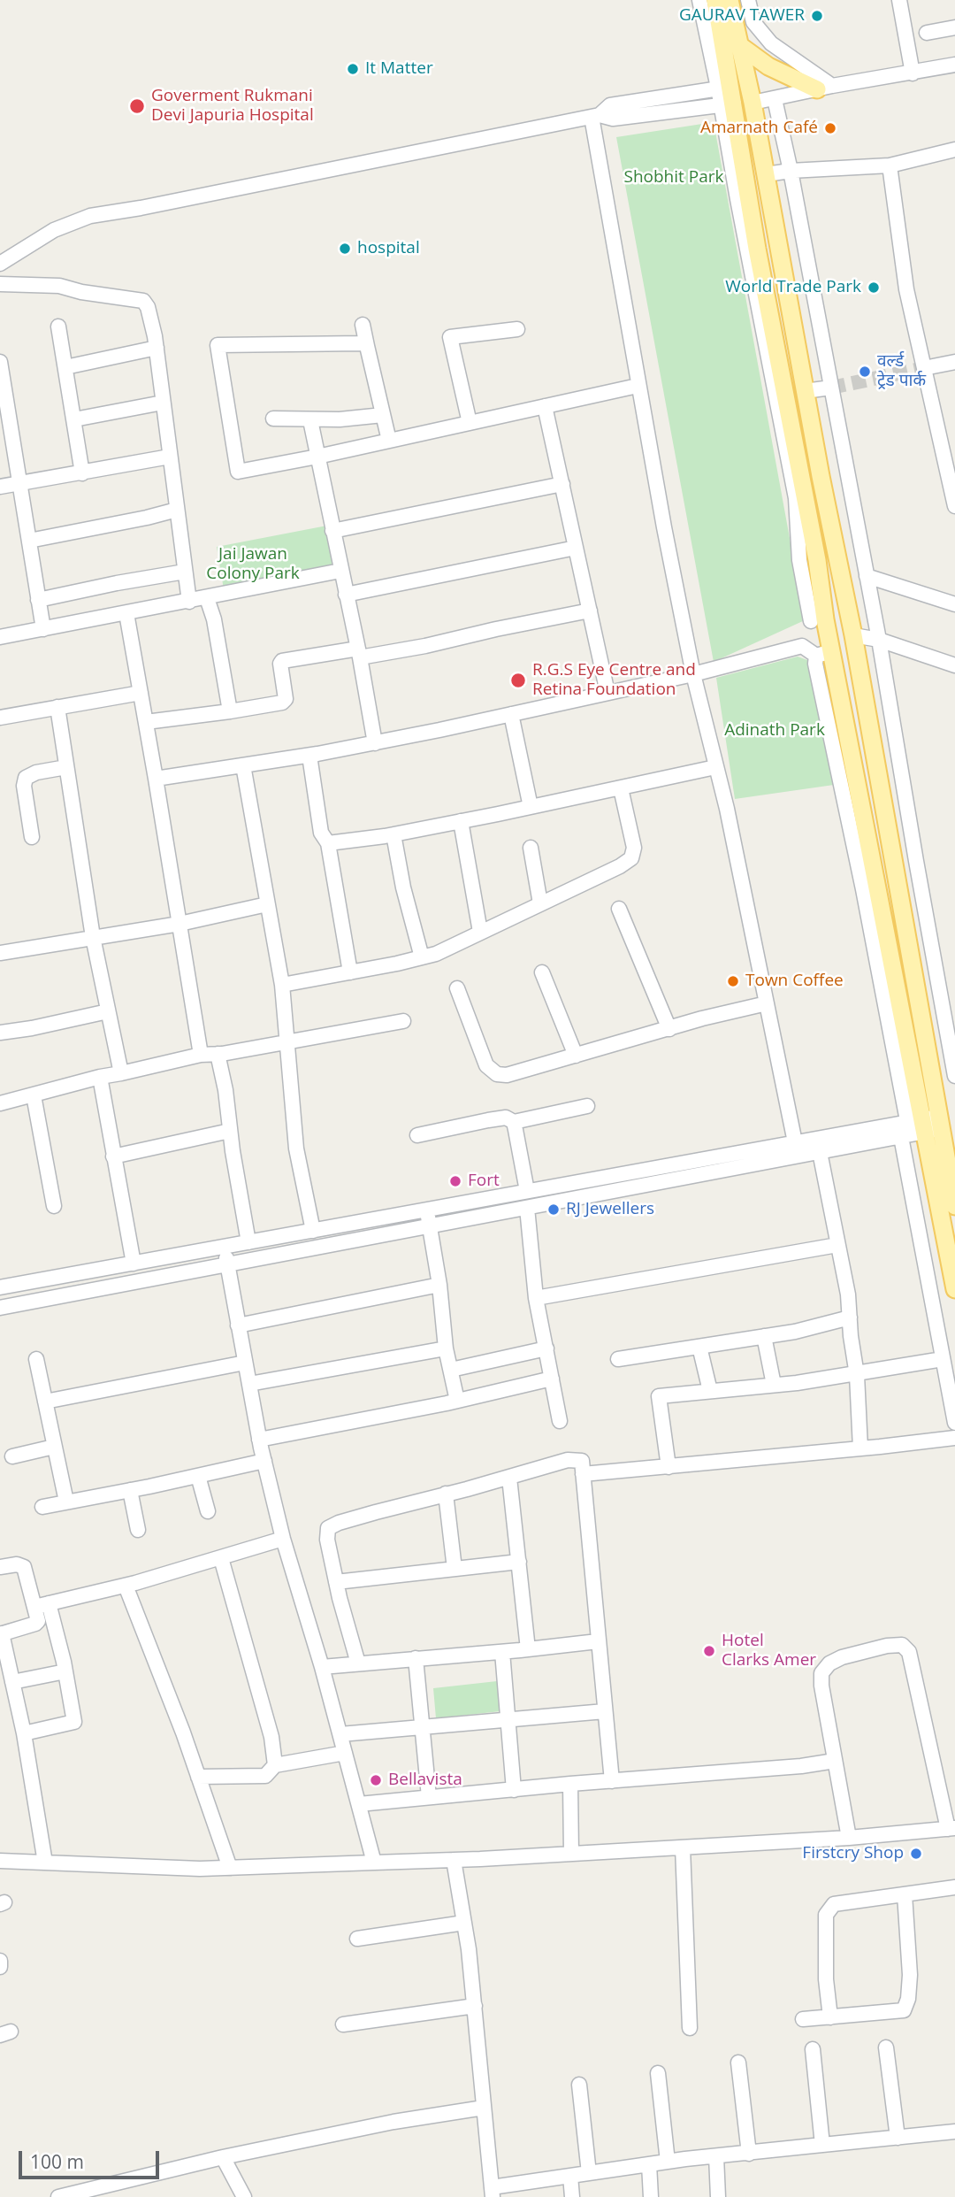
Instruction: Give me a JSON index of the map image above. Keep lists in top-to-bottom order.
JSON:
{
  "parks": ["Shobhit Park", "Jai Jawan Colony Park", "Adinath Park"],
  "places": [
    "GAURAV TAWER",
    "It Matter",
    "Goverment Rukmani Devi Japuria Hospital",
    "Amarnath Café",
    "hospital",
    "World Trade Park",
    "वर्ल्ड ट्रेड पार्क",
    "R.G.S Eye Centre and Retina Foundation",
    "Town Coffee",
    "Fort",
    "RJ Jewellers",
    "Hotel Clarks Amer",
    "Bellavista",
    "Firstcry Shop"
  ],
  "scale_bar": "100 m"
}
